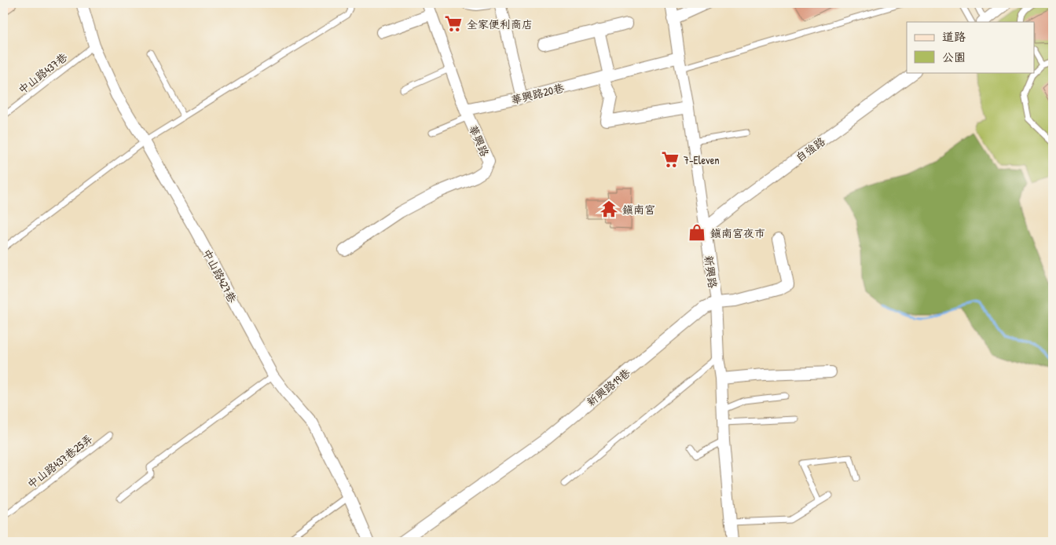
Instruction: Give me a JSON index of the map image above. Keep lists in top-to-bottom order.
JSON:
{
  "streets": {
    "street": [
      "華興路20巷",
      "華興路",
      "自強路",
      "新興路",
      "中山路427巷",
      "新興路19巷"
    ],
    "lane": ["中山路437巷", "中山路437巷25弄"]
  },
  "crossings": [
    ["中山路437巷", "中山路427巷"],
    ["華興路20巷", "華興路"],
    ["華興路20巷", "新興路"],
    ["自強路", "新興路"],
    ["新興路", "新興路19巷"]
  ],
  "places": {
    "supermarket": ["全家便利商店", "7-Eleven"],
    "temple": ["鎮南宮"],
    "shop": ["鎮南宮夜市"]
  },
  "legend": ["道路", "公園"]
}
